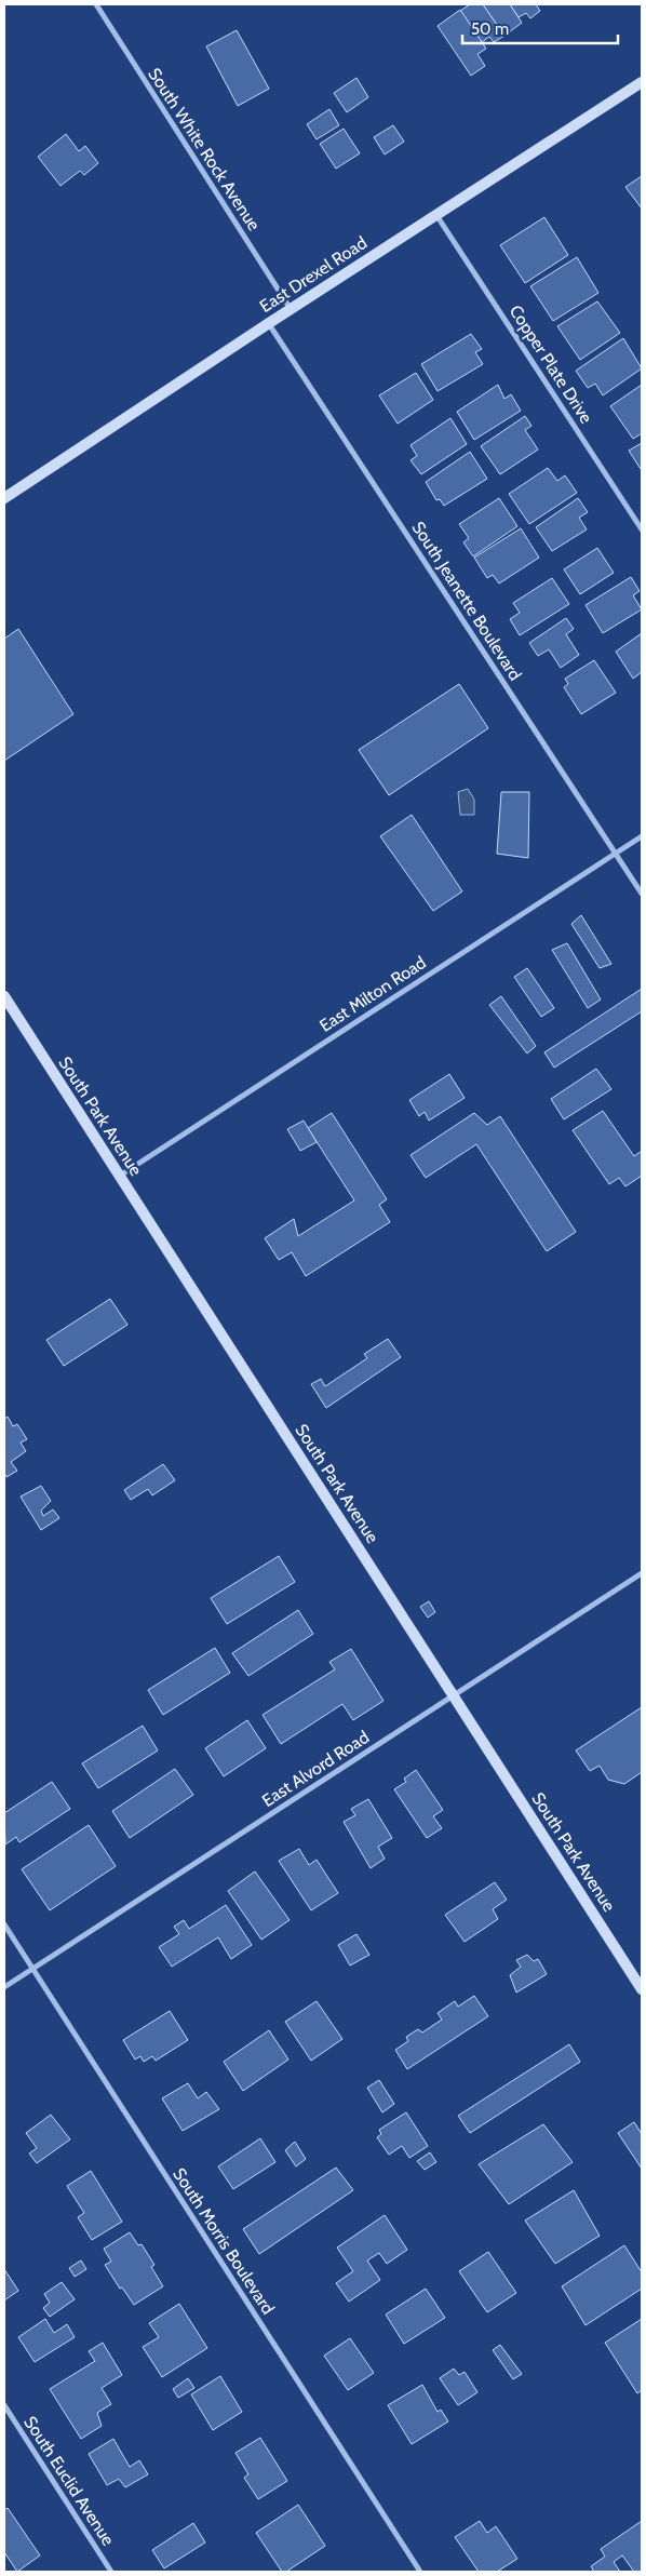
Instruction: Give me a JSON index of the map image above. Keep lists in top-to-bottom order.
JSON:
{
  "streets": {
    "main road": ["East Drexel Road", "South Park Avenue"],
    "street": [
      "South White Rock Avenue",
      "Copper Plate Drive",
      "South Jeanette Boulevard",
      "East Milton Road",
      "East Alvord Road",
      "South Morris Boulevard",
      "South Euclid Avenue"
    ]
  },
  "crossings": [
    ["South White Rock Avenue", "East Drexel Road"],
    ["East Drexel Road", "Copper Plate Drive"],
    ["East Drexel Road", "South Jeanette Boulevard"],
    ["South Jeanette Boulevard", "East Milton Road"],
    ["East Milton Road", "South Park Avenue"],
    ["South Park Avenue", "East Alvord Road"],
    ["East Alvord Road", "South Morris Boulevard"]
  ],
  "scale_bar": "50 m"
}
